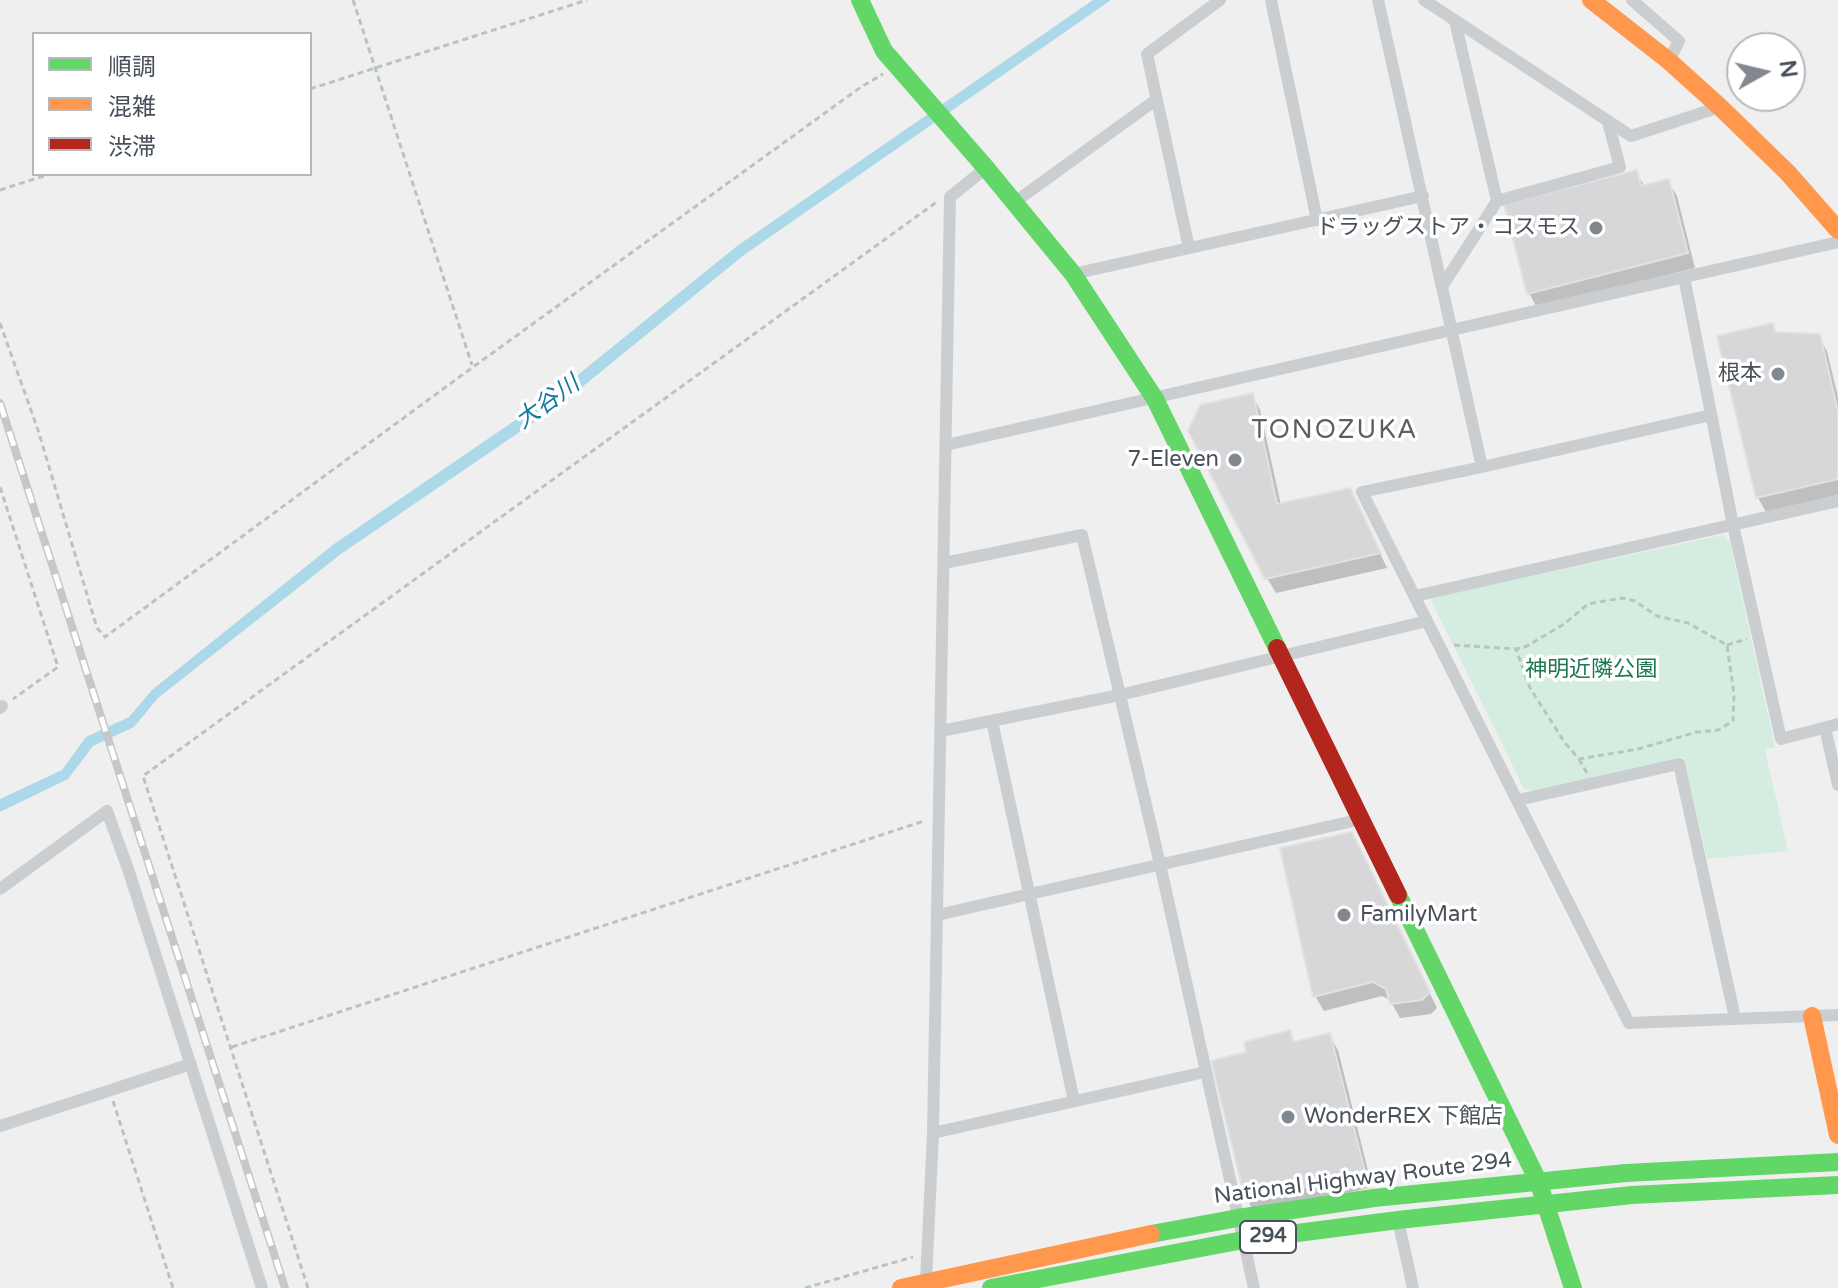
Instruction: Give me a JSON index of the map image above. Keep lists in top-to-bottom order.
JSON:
{
  "streets": {
    "main road": ["National Highway Route 294", "294"]
  },
  "districts": ["TONOZUKA"],
  "water": ["大谷川"],
  "parks": ["神明近隣公園"],
  "places": [
    "ドラッグストア・コスモス",
    "根本",
    "7-Eleven",
    "FamilyMart",
    "WonderREX 下館店"
  ],
  "legend": ["順調", "混雑", "渋滞"],
  "north": "right"
}
